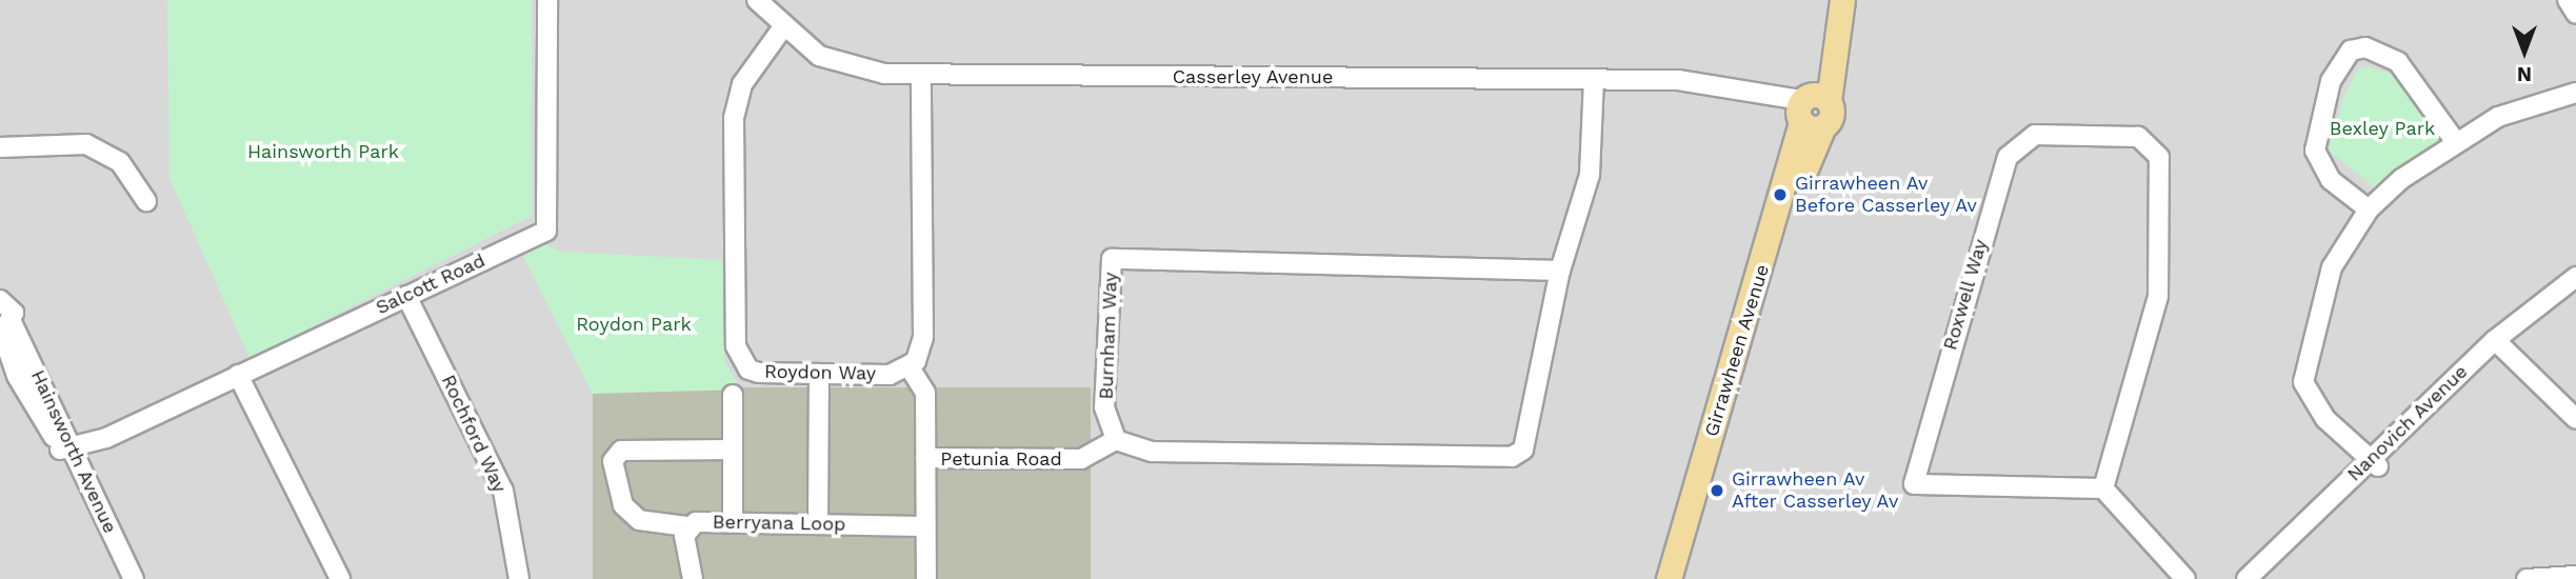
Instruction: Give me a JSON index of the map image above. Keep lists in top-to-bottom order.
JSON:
{
  "streets": {
    "main road": ["Girrawheen Avenue"],
    "street": [
      "Casserley Avenue",
      "Salcott Road",
      "Roxwell Way",
      "Burnham Way",
      "Roydon Way",
      "Nanovich Avenue",
      "Rochford Way",
      "Hainsworth Avenue",
      "Petunia Road",
      "Berryana Loop"
    ]
  },
  "crossings": [
    ["Casserley Avenue", "Girrawheen Avenue"],
    ["Casserley Avenue", "Roydon Way"],
    ["Salcott Road", "Rochford Way"],
    ["Salcott Road", "Hainsworth Avenue"],
    ["Burnham Way", "Petunia Road"]
  ],
  "parks": ["Bexley Park", "Hainsworth Park", "Roydon Park"],
  "places": ["Girrawheen Av Before Casserley Av", "Girrawheen Av After Casserley Av"],
  "north": "bottom"
}
